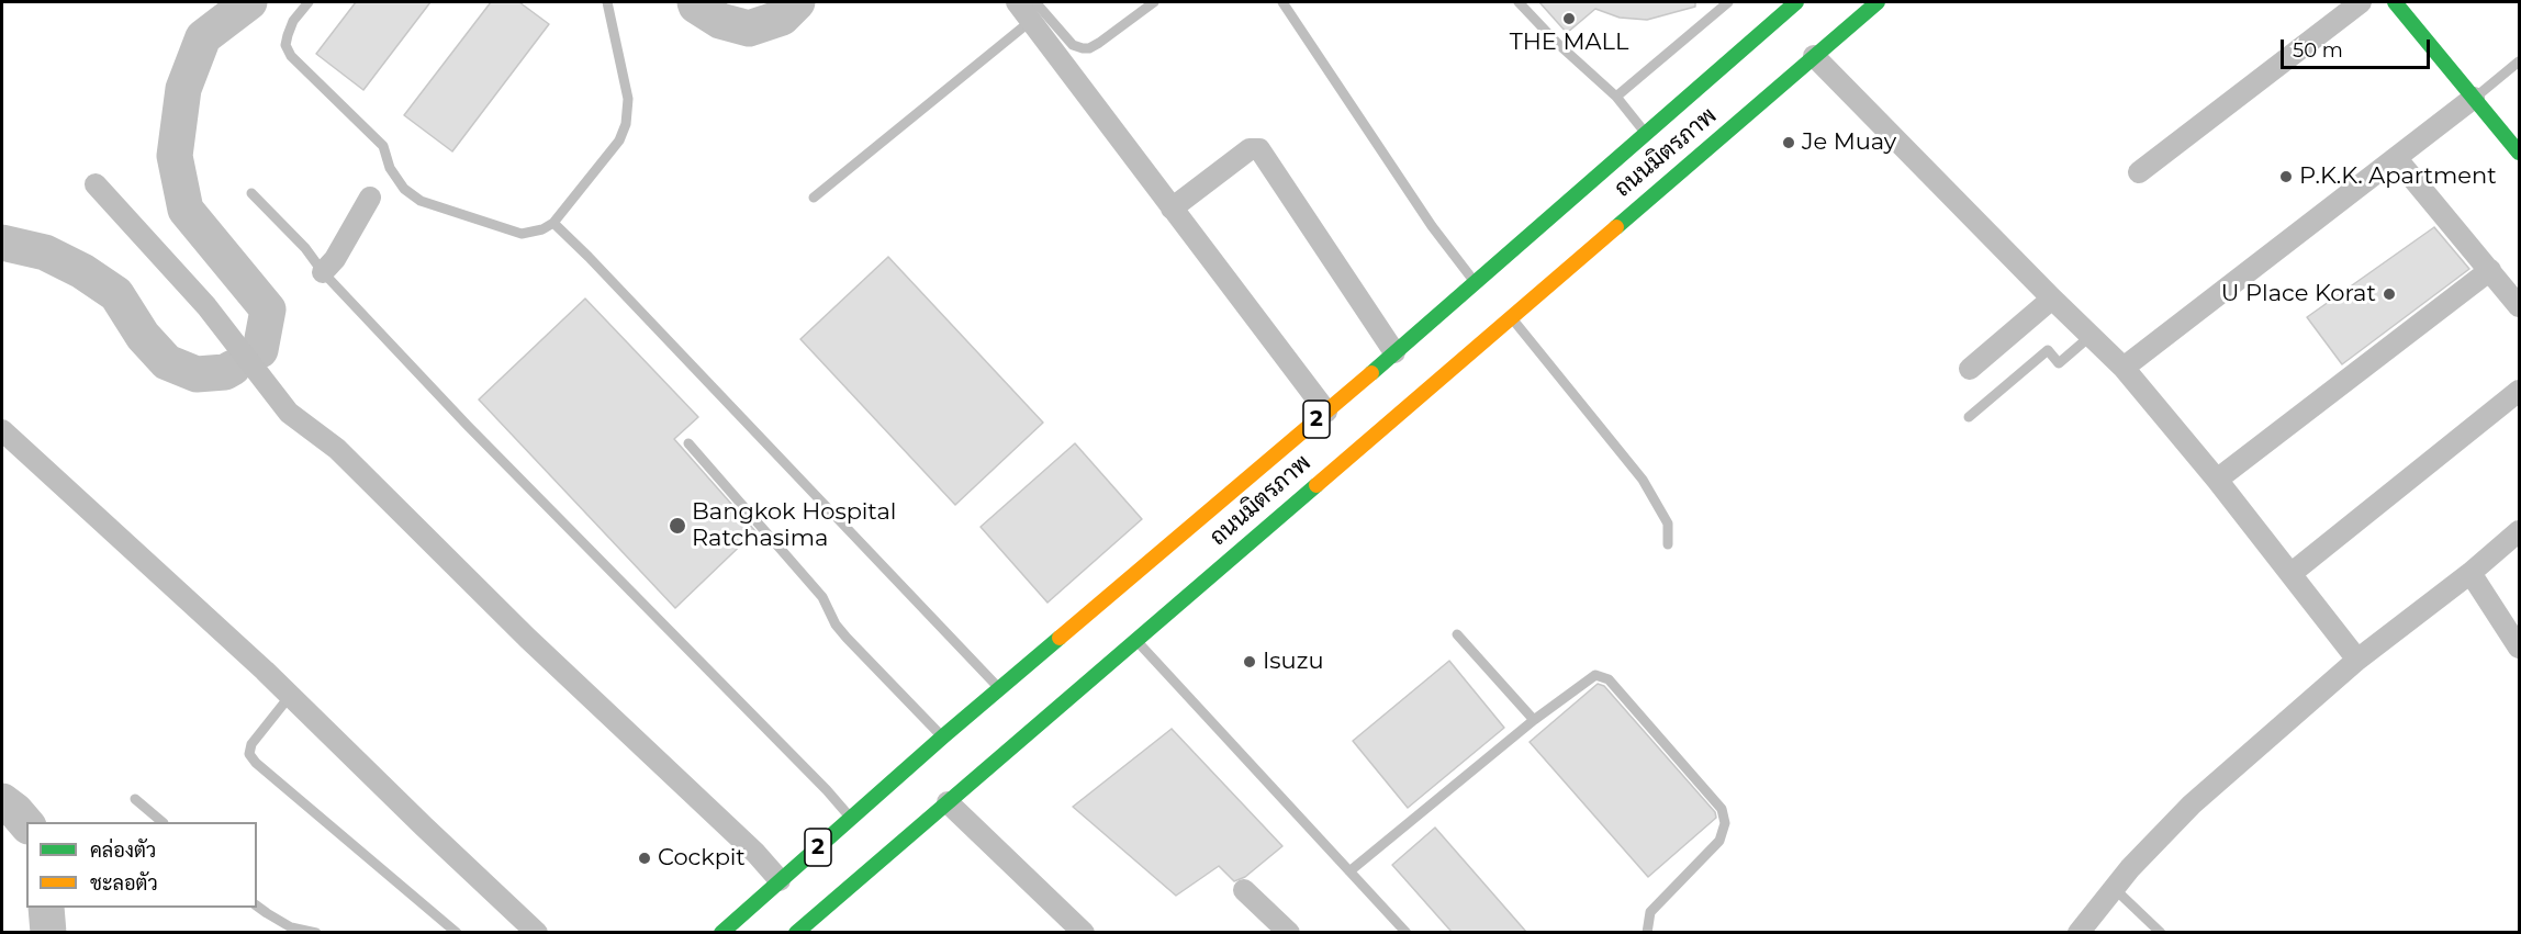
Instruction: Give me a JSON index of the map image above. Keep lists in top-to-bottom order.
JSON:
{
  "streets": {
    "main road": ["ถนนมิตรภาพ", "2"]
  },
  "places": [
    "THE MALL",
    "Je Muay",
    "P.K.K. Apartment",
    "U Place Korat",
    "Bangkok Hospital Ratchasima",
    "Isuzu",
    "Cockpit"
  ],
  "legend": ["คล่องตัว", "ชะลอตัว"],
  "scale_bar": "50 m"
}
